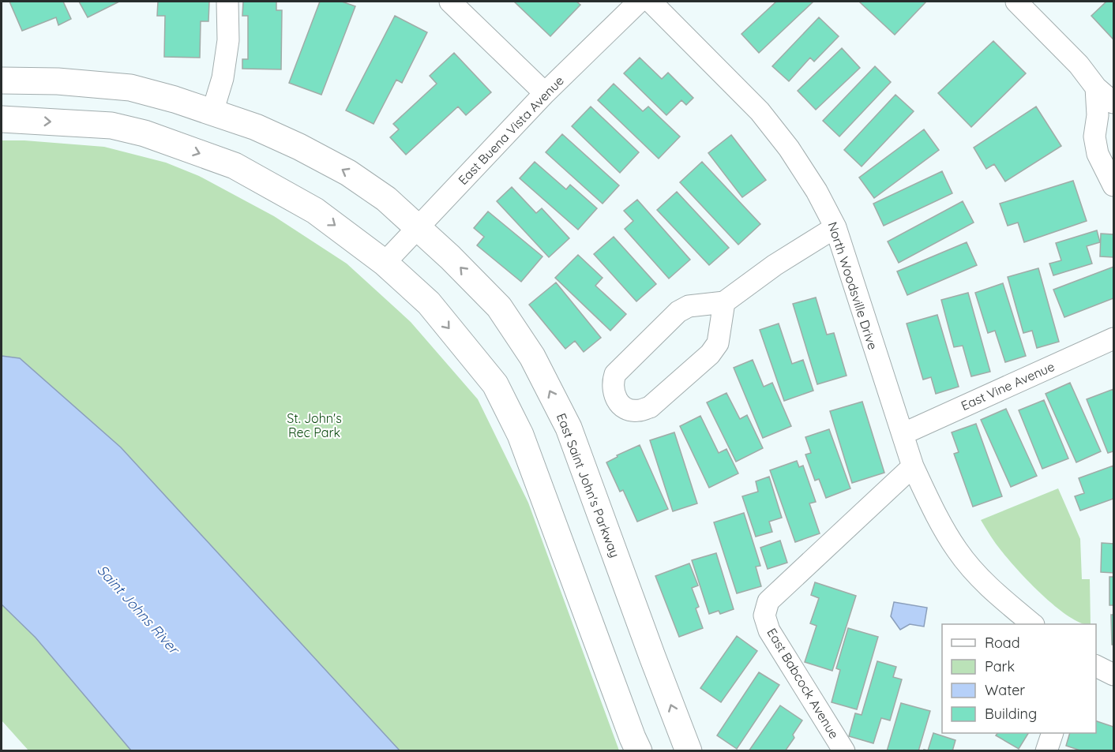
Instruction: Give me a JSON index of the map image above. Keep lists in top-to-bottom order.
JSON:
{
  "streets": {
    "main road": ["East Saint John's Parkway"],
    "street": [
      "East Buena Vista Avenue",
      "North Woodsville Drive",
      "East Vine Avenue",
      "East Babcock Avenue"
    ]
  },
  "crossings": [
    ["East Buena Vista Avenue", "East Saint John's Parkway"],
    ["North Woodsville Drive", "East Vine Avenue"],
    ["North Woodsville Drive", "East Babcock Avenue"]
  ],
  "water": ["Saint Johns River"],
  "parks": ["St. John's Rec Park"],
  "legend": [
    "Road",
    "Park",
    "Water",
    "Building"
  ]
}
